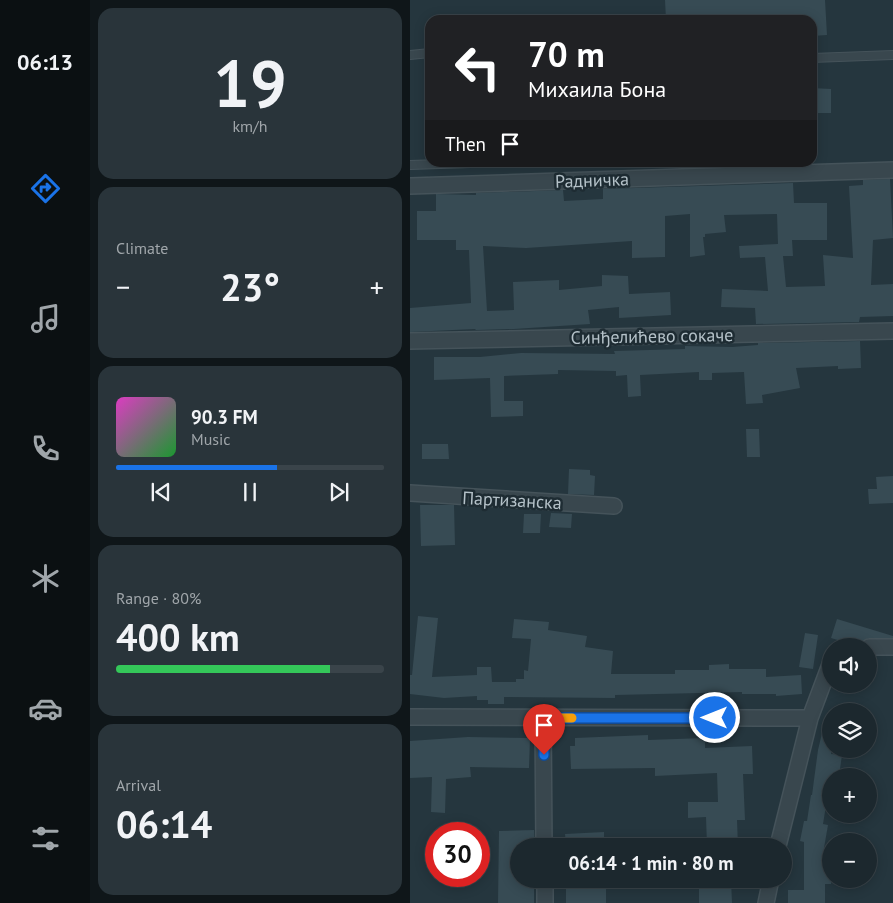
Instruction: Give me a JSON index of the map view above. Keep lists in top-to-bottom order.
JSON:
{
  "streets": {
    "street": ["Радничка", "Синђелићево сокаче", "Партизанска"]
  },
  "page": {
    "tabs": "06:13",
    "tile": [
      ["19", "km/h"],
      "Climate",
      ["Range · 80%", "400 km"],
      ["Arrival", "06:14"]
    ],
    "turn": ["70 m", "Михаила Бона"],
    "then": "Then",
    "heat": ["−", "23°", "+"],
    "song": ["90.3 FM", "Music"],
    "map_buttons": ["+", "−"],
    "limit": "30",
    "trip": "06:14 · 1 min · 80 m"
  }
}
